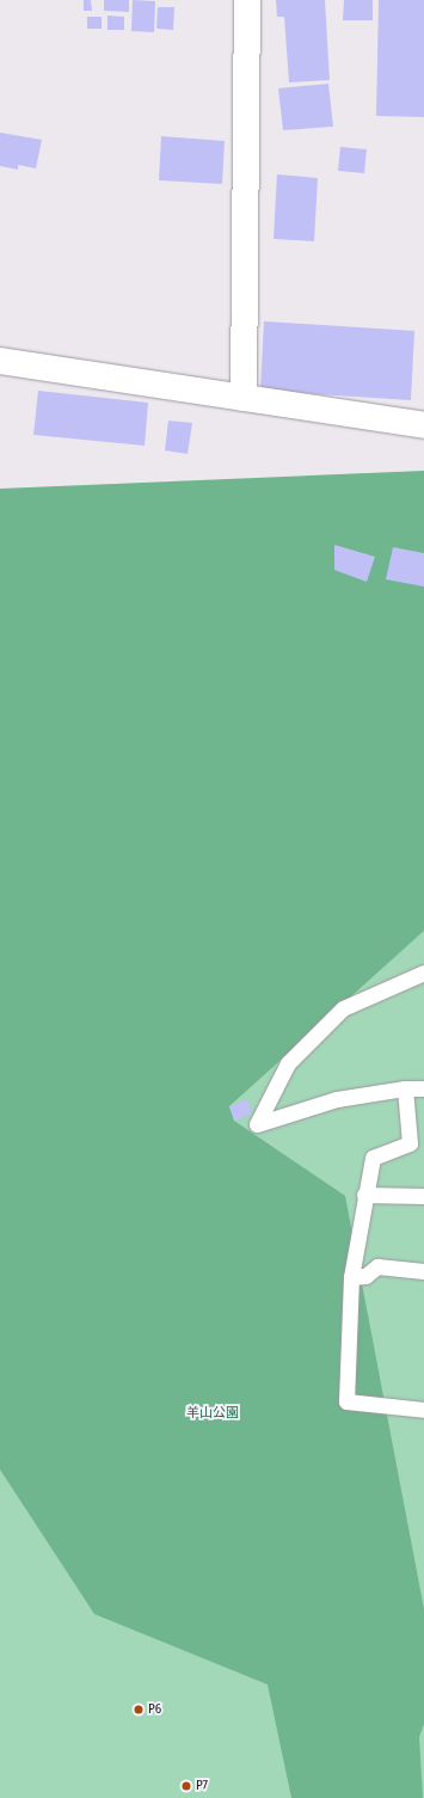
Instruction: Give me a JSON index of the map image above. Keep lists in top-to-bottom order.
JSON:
{
  "parks": ["羊山公園"],
  "places": ["P6", "P7"]
}
